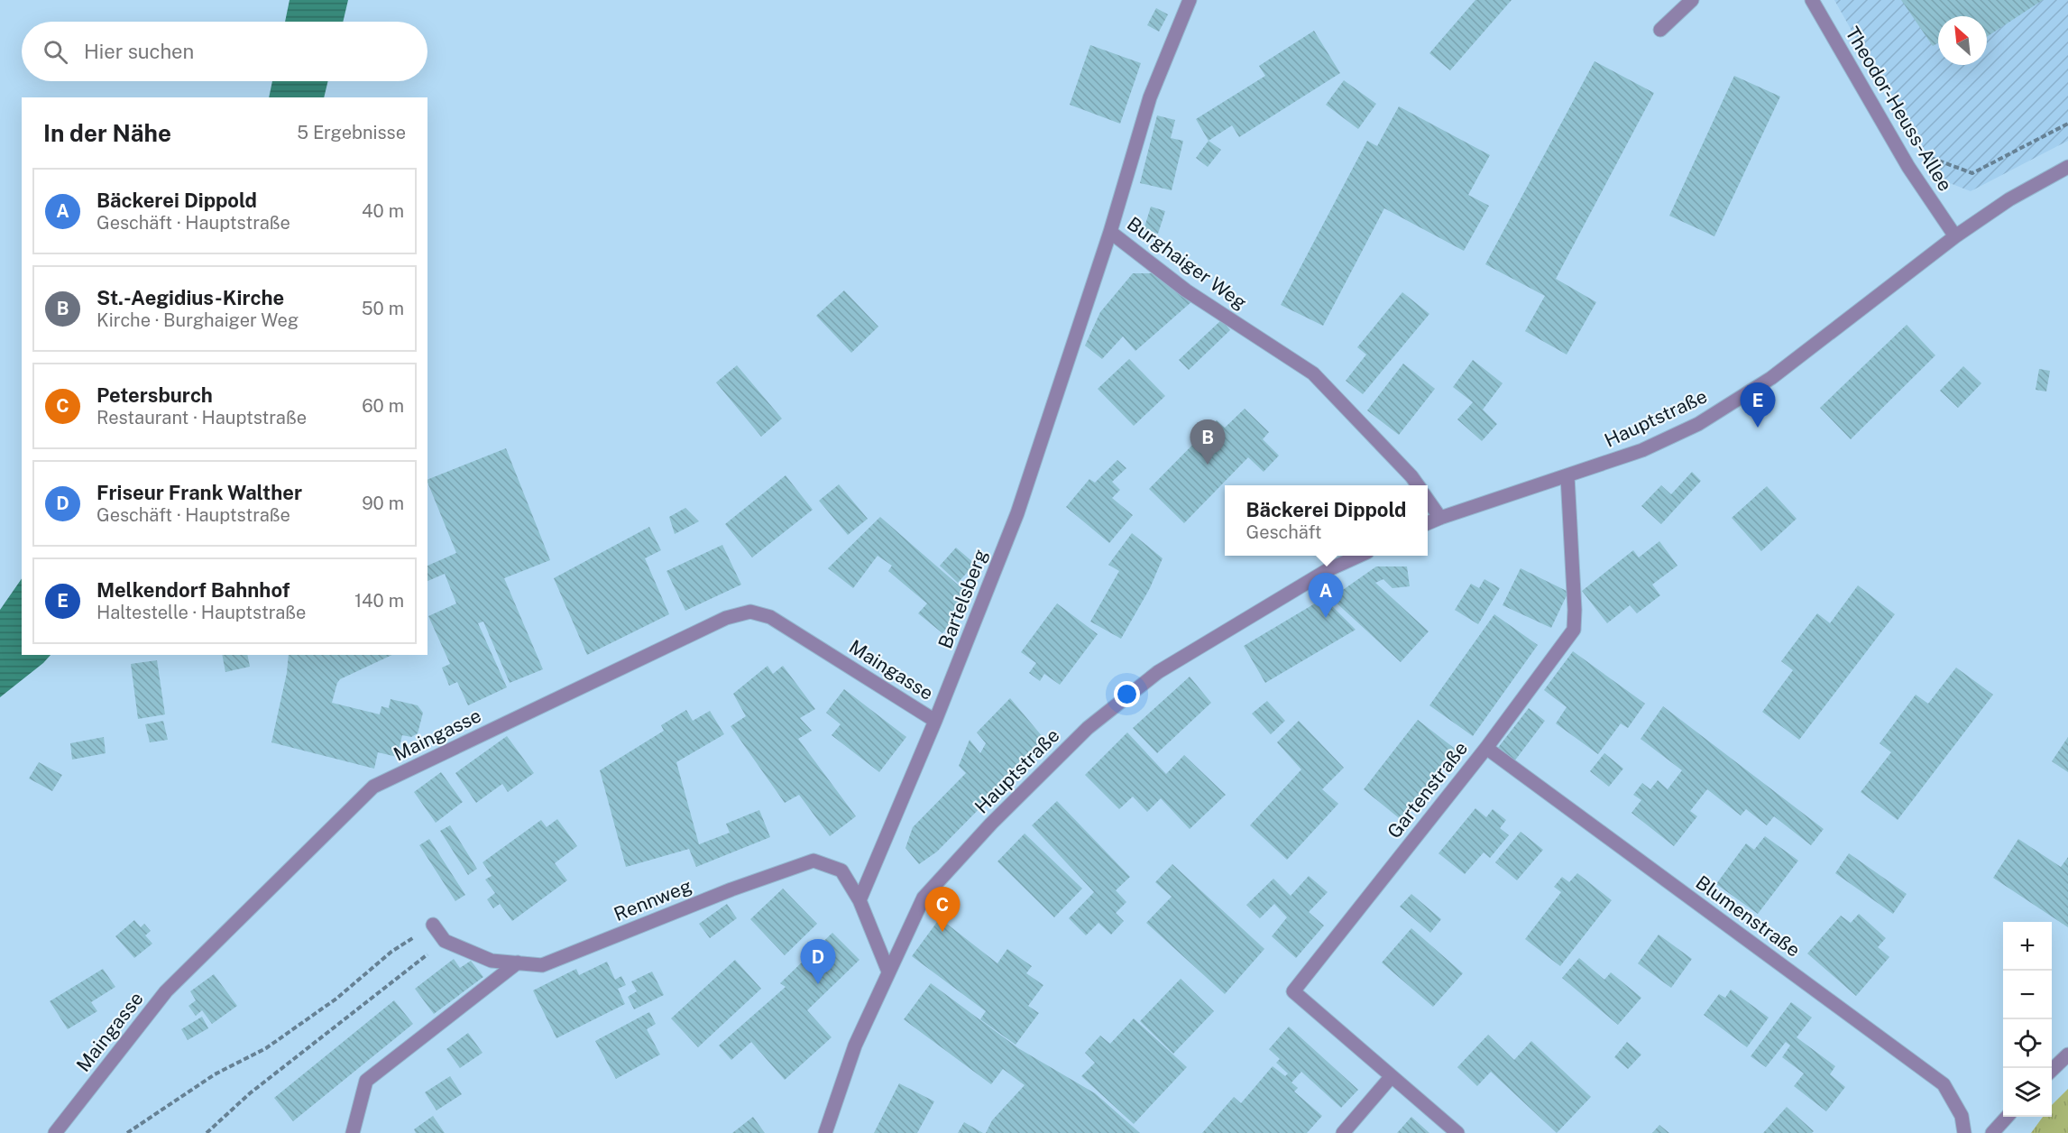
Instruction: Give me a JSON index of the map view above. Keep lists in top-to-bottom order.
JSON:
{
  "streets": {
    "street": [
      "Theodor-Heuss-Allee",
      "Burghaiger Weg",
      "Hauptstraße",
      "Bartelsberg",
      "Maingasse",
      "Gartenstraße",
      "Rennweg",
      "Blumenstraße"
    ]
  },
  "crossings": [
    ["Theodor-Heuss-Allee", "Hauptstraße"],
    ["Burghaiger Weg", "Bartelsberg"],
    ["Hauptstraße", "Gartenstraße"],
    ["Bartelsberg", "Maingasse"],
    ["Bartelsberg", "Rennweg"],
    ["Gartenstraße", "Blumenstraße"]
  ],
  "north": "top left",
  "page": {
    "search": "Hier suchen",
    "heading": ["In der Nähe", "5 Ergebnisse"],
    "list": [
      {
        "mark": "A",
        "name": "Bäckerei Dippold",
        "note": "Geschäft · Hauptstraße",
        "value": "40 m"
      },
      {
        "mark": "B",
        "name": "St.-Aegidius-Kirche",
        "note": "Kirche · Burghaiger Weg",
        "value": "50 m"
      },
      {
        "mark": "C",
        "name": "Petersburch",
        "note": "Restaurant · Hauptstraße",
        "value": "60 m"
      },
      {
        "mark": "D",
        "name": "Friseur Frank Walther",
        "note": "Geschäft · Hauptstraße",
        "value": "90 m"
      },
      {
        "mark": "E",
        "name": "Melkendorf Bahnhof",
        "note": "Haltestelle · Hauptstraße",
        "value": "140 m"
      }
    ],
    "pins": [
      "E",
      "B",
      "A",
      "C",
      "D"
    ],
    "popup": ["Bäckerei Dippold", "Geschäft"],
    "map_buttons": ["+", "−"]
  }
}
